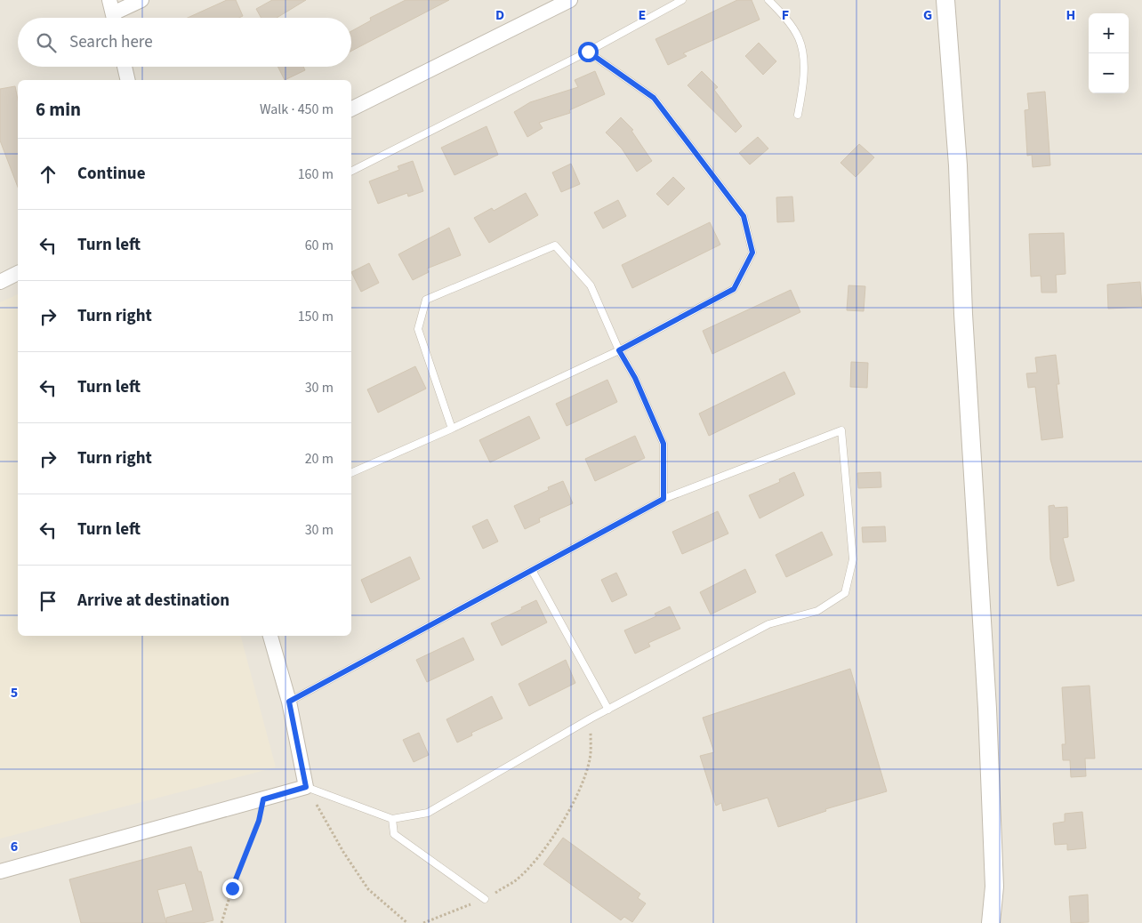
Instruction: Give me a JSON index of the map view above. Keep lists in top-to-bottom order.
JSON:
{
  "page": {
    "map_buttons": ["+", "−"],
    "search": "Search here",
    "heading": ["6 min", "Walk · 450 m"],
    "list": [
      ["Continue", "160 m"],
      ["Turn left", "60 m"],
      ["Turn right", "150 m"],
      ["Turn left", "30 m"],
      ["Turn right", "20 m"],
      ["Turn left", "30 m"],
      "Arrive at destination"
    ]
  },
  "grid": {
    "columns": [
      "D",
      "E",
      "F",
      "G",
      "H"
    ],
    "rows": ["5", "6"]
  }
}
